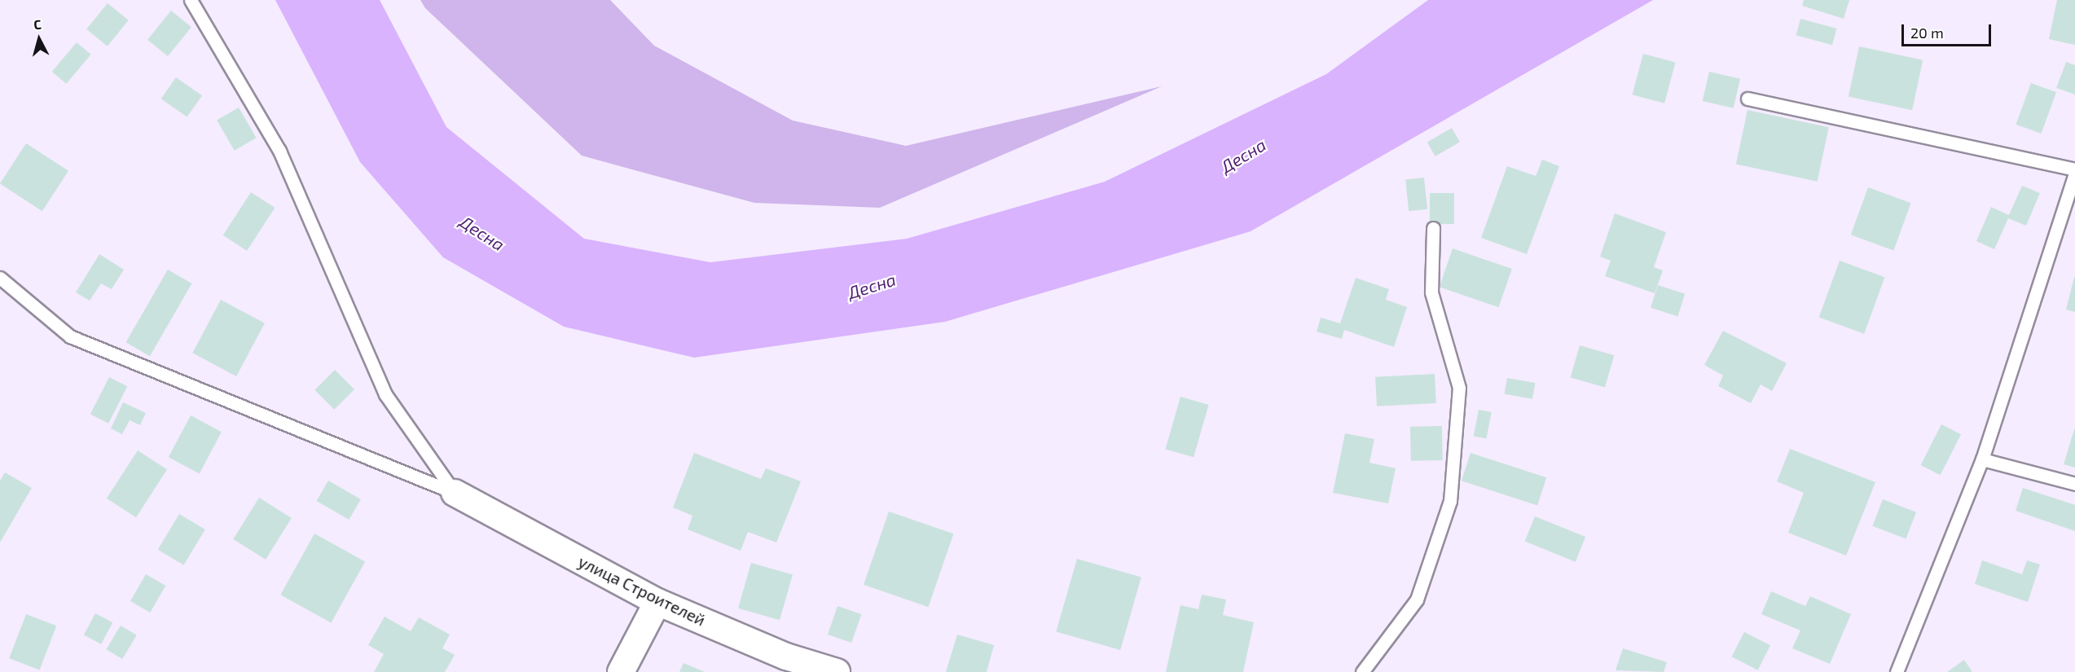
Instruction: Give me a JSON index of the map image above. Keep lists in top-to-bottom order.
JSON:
{
  "streets": {
    "street": ["улица Строителей"]
  },
  "water": ["Десна"],
  "scale_bar": "20 m",
  "north": "top"
}
